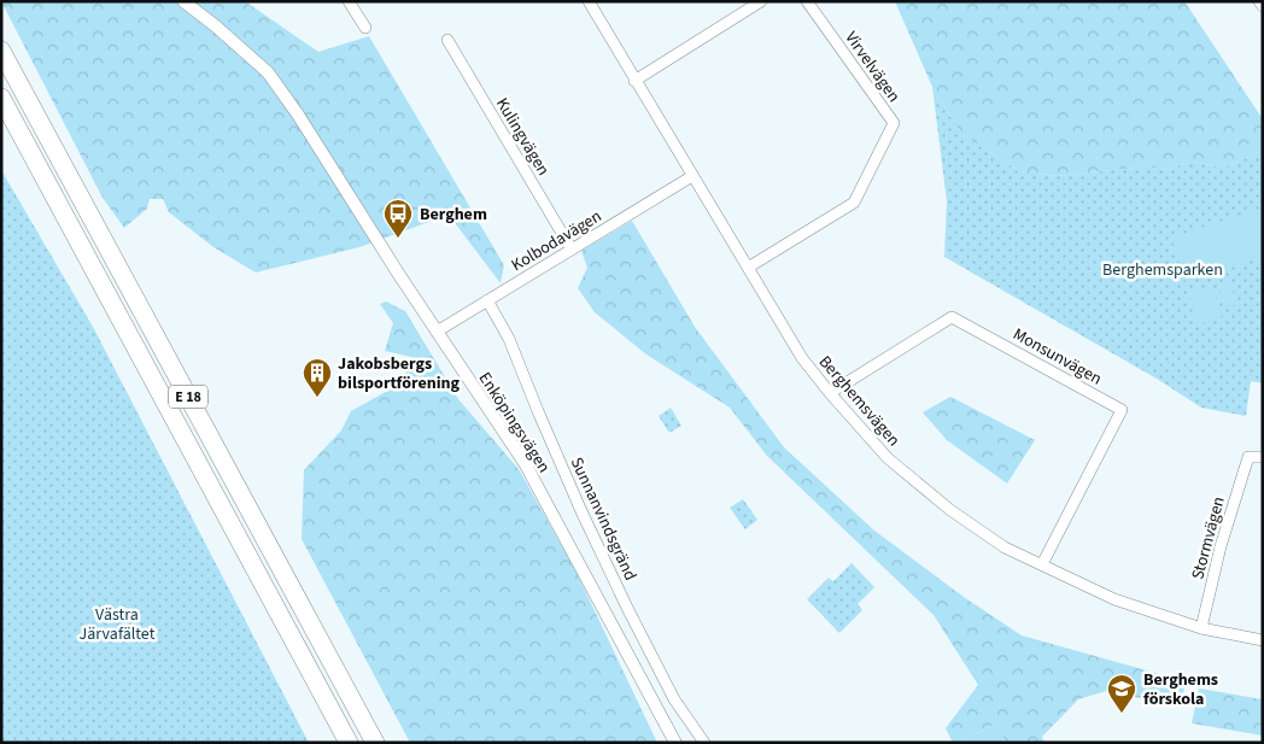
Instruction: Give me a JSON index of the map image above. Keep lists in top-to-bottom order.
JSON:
{
  "streets": {
    "highway": ["E 18"],
    "street": [
      "Virvelvägen",
      "Kulingvägen",
      "Kolbodavägen",
      "Monsunvägen",
      "Berghemsvägen",
      "Enköpingsvägen",
      "Sunnanvindsgränd",
      "Stormvägen"
    ]
  },
  "crossings": [
    ["Virvelvägen", "Berghemsvägen"],
    ["Kulingvägen", "Kolbodavägen"],
    ["Kolbodavägen", "Berghemsvägen"],
    ["Kolbodavägen", "Enköpingsvägen"],
    ["Kolbodavägen", "Sunnanvindsgränd"],
    ["Monsunvägen", "Berghemsvägen"],
    ["Berghemsvägen", "Stormvägen"]
  ],
  "parks": ["Berghemsparken", "Västra Järvafältet"],
  "places": {
    "bus stop": ["Berghem"],
    "building": ["Jakobsbergs bilsportförening"],
    "school or university": ["Berghems förskola"]
  }
}
